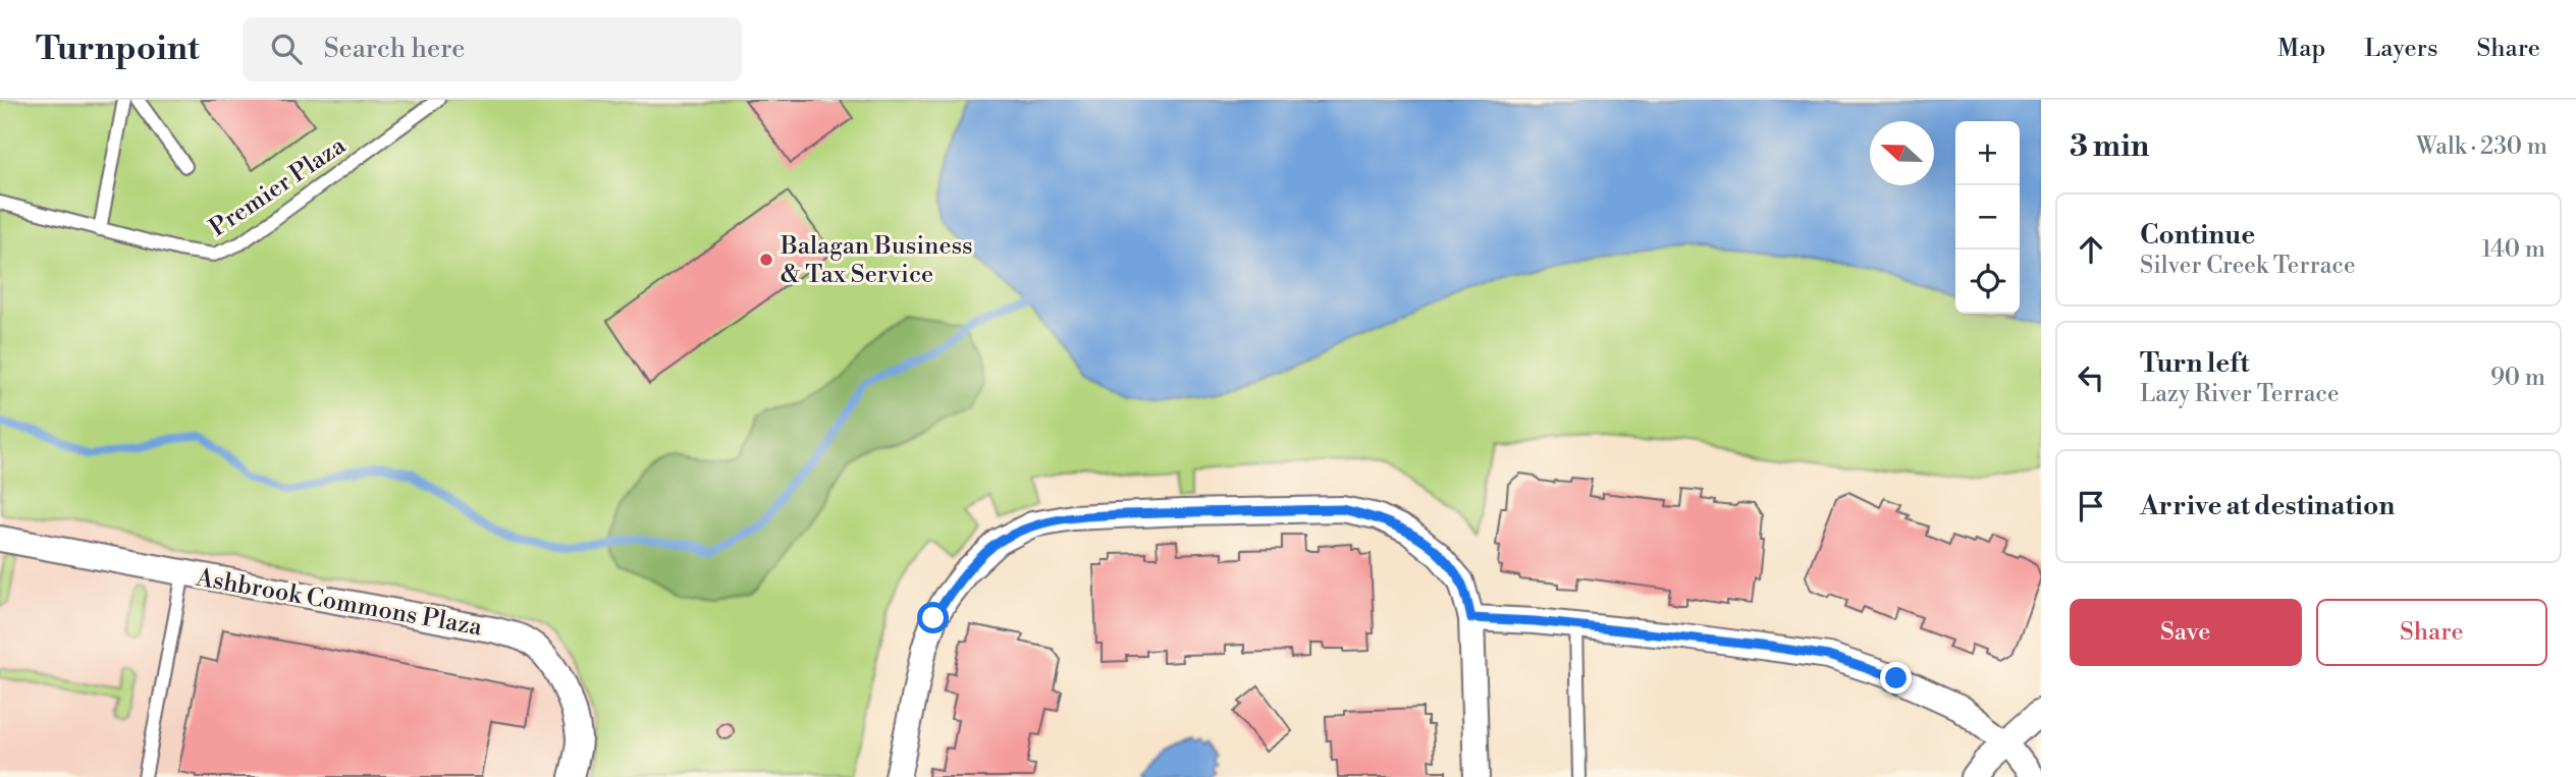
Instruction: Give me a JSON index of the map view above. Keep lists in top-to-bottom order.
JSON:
{
  "streets": {
    "street": ["Ashbrook Commons Plaza"],
    "lane": ["Premier Plaza"]
  },
  "places": ["Balagan Business & Tax Service"],
  "north": "left",
  "page": {
    "header": "Turnpoint",
    "search": "Search here",
    "nav": ["Map", "Layers", "Share"],
    "heading": ["3 min", "Walk · 230 m"],
    "map_buttons": ["+", "−"],
    "list": [
      ["Continue", "Silver Creek Terrace", "140 m"],
      ["Turn left", "Lazy River Terrace", "90 m"],
      "Arrive at destination"
    ],
    "buttons": ["Save", "Share"]
  }
}
